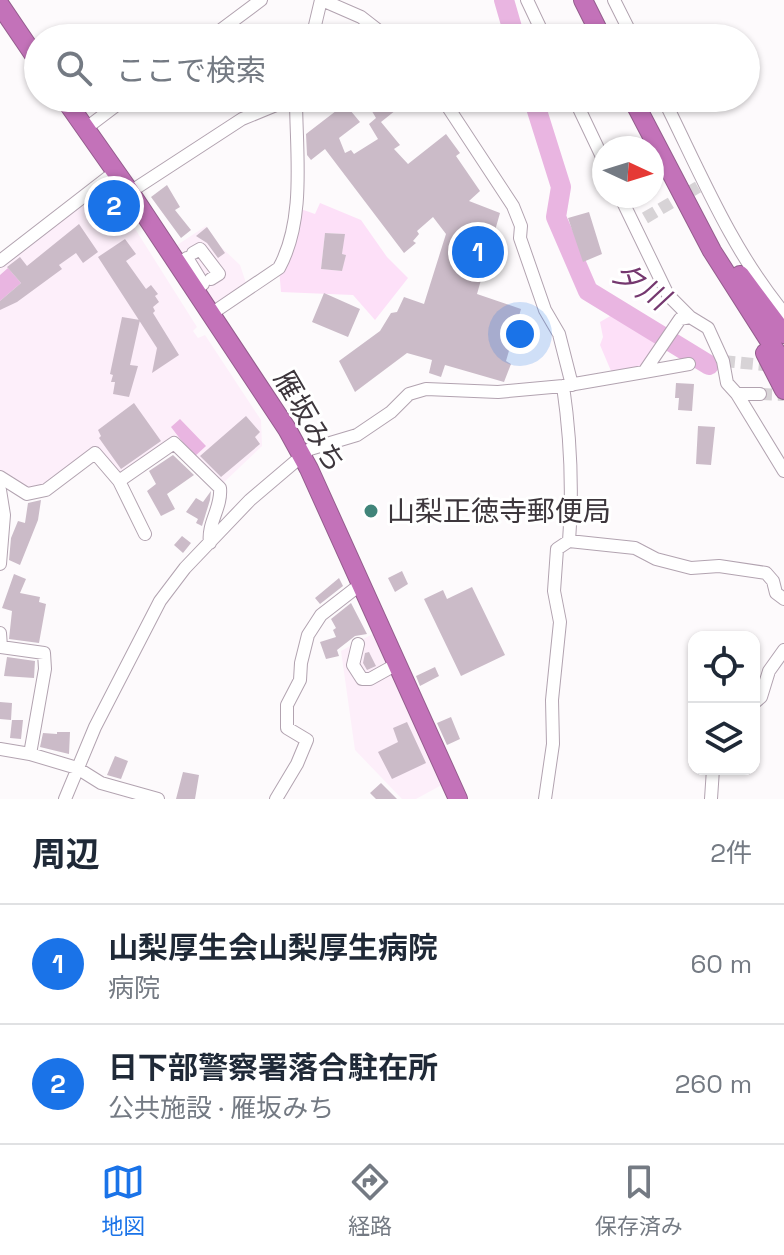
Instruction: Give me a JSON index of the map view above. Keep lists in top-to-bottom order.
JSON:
{
  "streets": {
    "highway": ["雁坂みち"]
  },
  "water": ["夕川"],
  "places": ["山梨正徳寺郵便局"],
  "north": "right",
  "page": {
    "search": "ここで検索",
    "pins": ["2", "1"],
    "heading": ["周辺", "2件"],
    "list": [
      {
        "mark": "1",
        "name": "山梨厚生会山梨厚生病院",
        "note": "病院",
        "value": "60 m"
      },
      {
        "mark": "2",
        "name": "日下部警察署落合駐在所",
        "note": "公共施設 · 雁坂みち",
        "value": "260 m"
      }
    ],
    "nav": ["地図", "経路", "保存済み"]
  }
}
